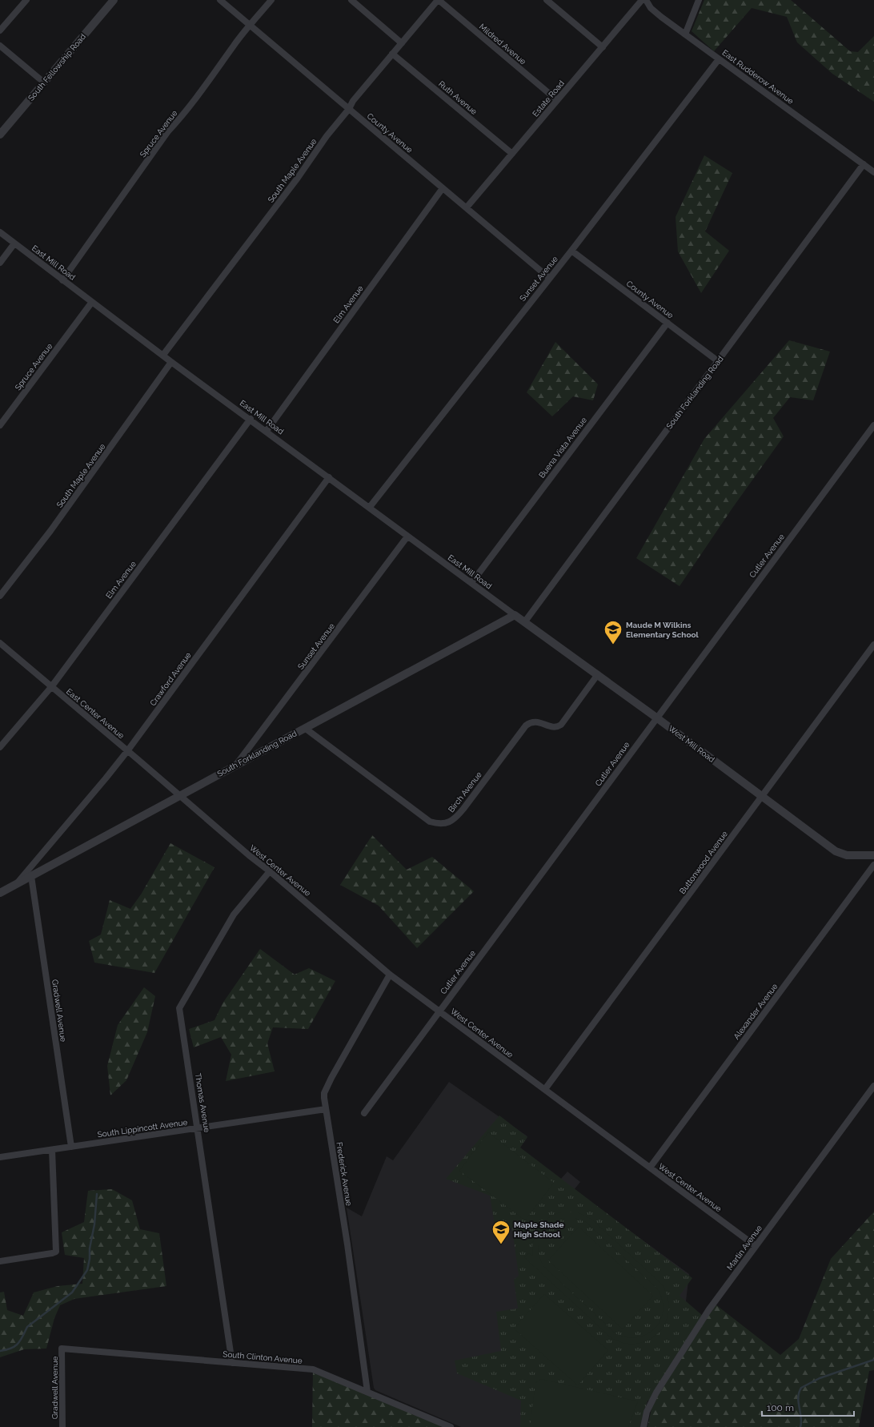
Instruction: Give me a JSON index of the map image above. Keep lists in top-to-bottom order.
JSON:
{
  "streets": {
    "street": [
      "Mildred Avenue",
      "South Fellowship Road",
      "East Rudderow Avenue",
      "Ruth Avenue",
      "Estate Road",
      "County Avenue",
      "Spruce Avenue",
      "South Maple Avenue",
      "East Mill Road",
      "Sunset Avenue",
      "Elm Avenue",
      "South Forklanding Road",
      "Buena Vista Avenue",
      "Cutler Avenue",
      "Crawford Avenue",
      "East Center Avenue",
      "West Mill Road",
      "Birch Avenue",
      "Buttonwood Avenue",
      "West Center Avenue",
      "Gradwell Avenue",
      "Alexander Avenue",
      "Thomas Avenue",
      "South Lippincott Avenue",
      "Frederick Avenue",
      "Martin Avenue",
      "South Clinton Avenue"
    ]
  },
  "crossings": [
    ["Mildred Avenue", "Estate Road"],
    ["Mildred Avenue", "South Maple Avenue"],
    ["East Rudderow Avenue", "Sunset Avenue"],
    ["East Rudderow Avenue", "South Forklanding Road"],
    ["Ruth Avenue", "Estate Road"],
    ["Ruth Avenue", "South Maple Avenue"],
    ["Estate Road", "County Avenue"],
    ["County Avenue", "Spruce Avenue"],
    ["County Avenue", "South Maple Avenue"],
    ["County Avenue", "Sunset Avenue"],
    ["County Avenue", "Elm Avenue"],
    ["County Avenue", "South Forklanding Road"],
    ["County Avenue", "Buena Vista Avenue"],
    ["Spruce Avenue", "East Mill Road"],
    ["South Maple Avenue", "East Mill Road"],
    ["East Mill Road", "Sunset Avenue"],
    ["East Mill Road", "Elm Avenue"],
    ["East Mill Road", "South Forklanding Road"],
    ["East Mill Road", "Buena Vista Avenue"],
    ["East Mill Road", "Crawford Avenue"],
    ["East Mill Road", "West Mill Road"],
    ["Sunset Avenue", "South Forklanding Road"],
    ["Elm Avenue", "East Center Avenue"],
    ["South Forklanding Road", "Crawford Avenue"],
    ["South Forklanding Road", "East Center Avenue"],
    ["South Forklanding Road", "West Mill Road"],
    ["South Forklanding Road", "Birch Avenue"],
    ["South Forklanding Road", "West Center Avenue"],
    ["South Forklanding Road", "Gradwell Avenue"],
    ["Cutler Avenue", "West Mill Road"],
    ["Cutler Avenue", "West Center Avenue"],
    ["Crawford Avenue", "East Center Avenue"],
    ["East Center Avenue", "West Center Avenue"],
    ["West Mill Road", "Birch Avenue"],
    ["West Mill Road", "Buttonwood Avenue"],
    ["Buttonwood Avenue", "West Center Avenue"],
    ["West Center Avenue", "Alexander Avenue"],
    ["West Center Avenue", "Thomas Avenue"],
    ["West Center Avenue", "Frederick Avenue"],
    ["West Center Avenue", "Martin Avenue"],
    ["Gradwell Avenue", "South Lippincott Avenue"],
    ["Gradwell Avenue", "South Clinton Avenue"],
    ["Thomas Avenue", "South Lippincott Avenue"],
    ["Thomas Avenue", "South Clinton Avenue"],
    ["South Lippincott Avenue", "Frederick Avenue"],
    ["Frederick Avenue", "South Clinton Avenue"]
  ],
  "places": {
    "school or university": ["Maude M Wilkins Elementary School", "Maple Shade High School"]
  },
  "scale_bar": "100 m"
}
